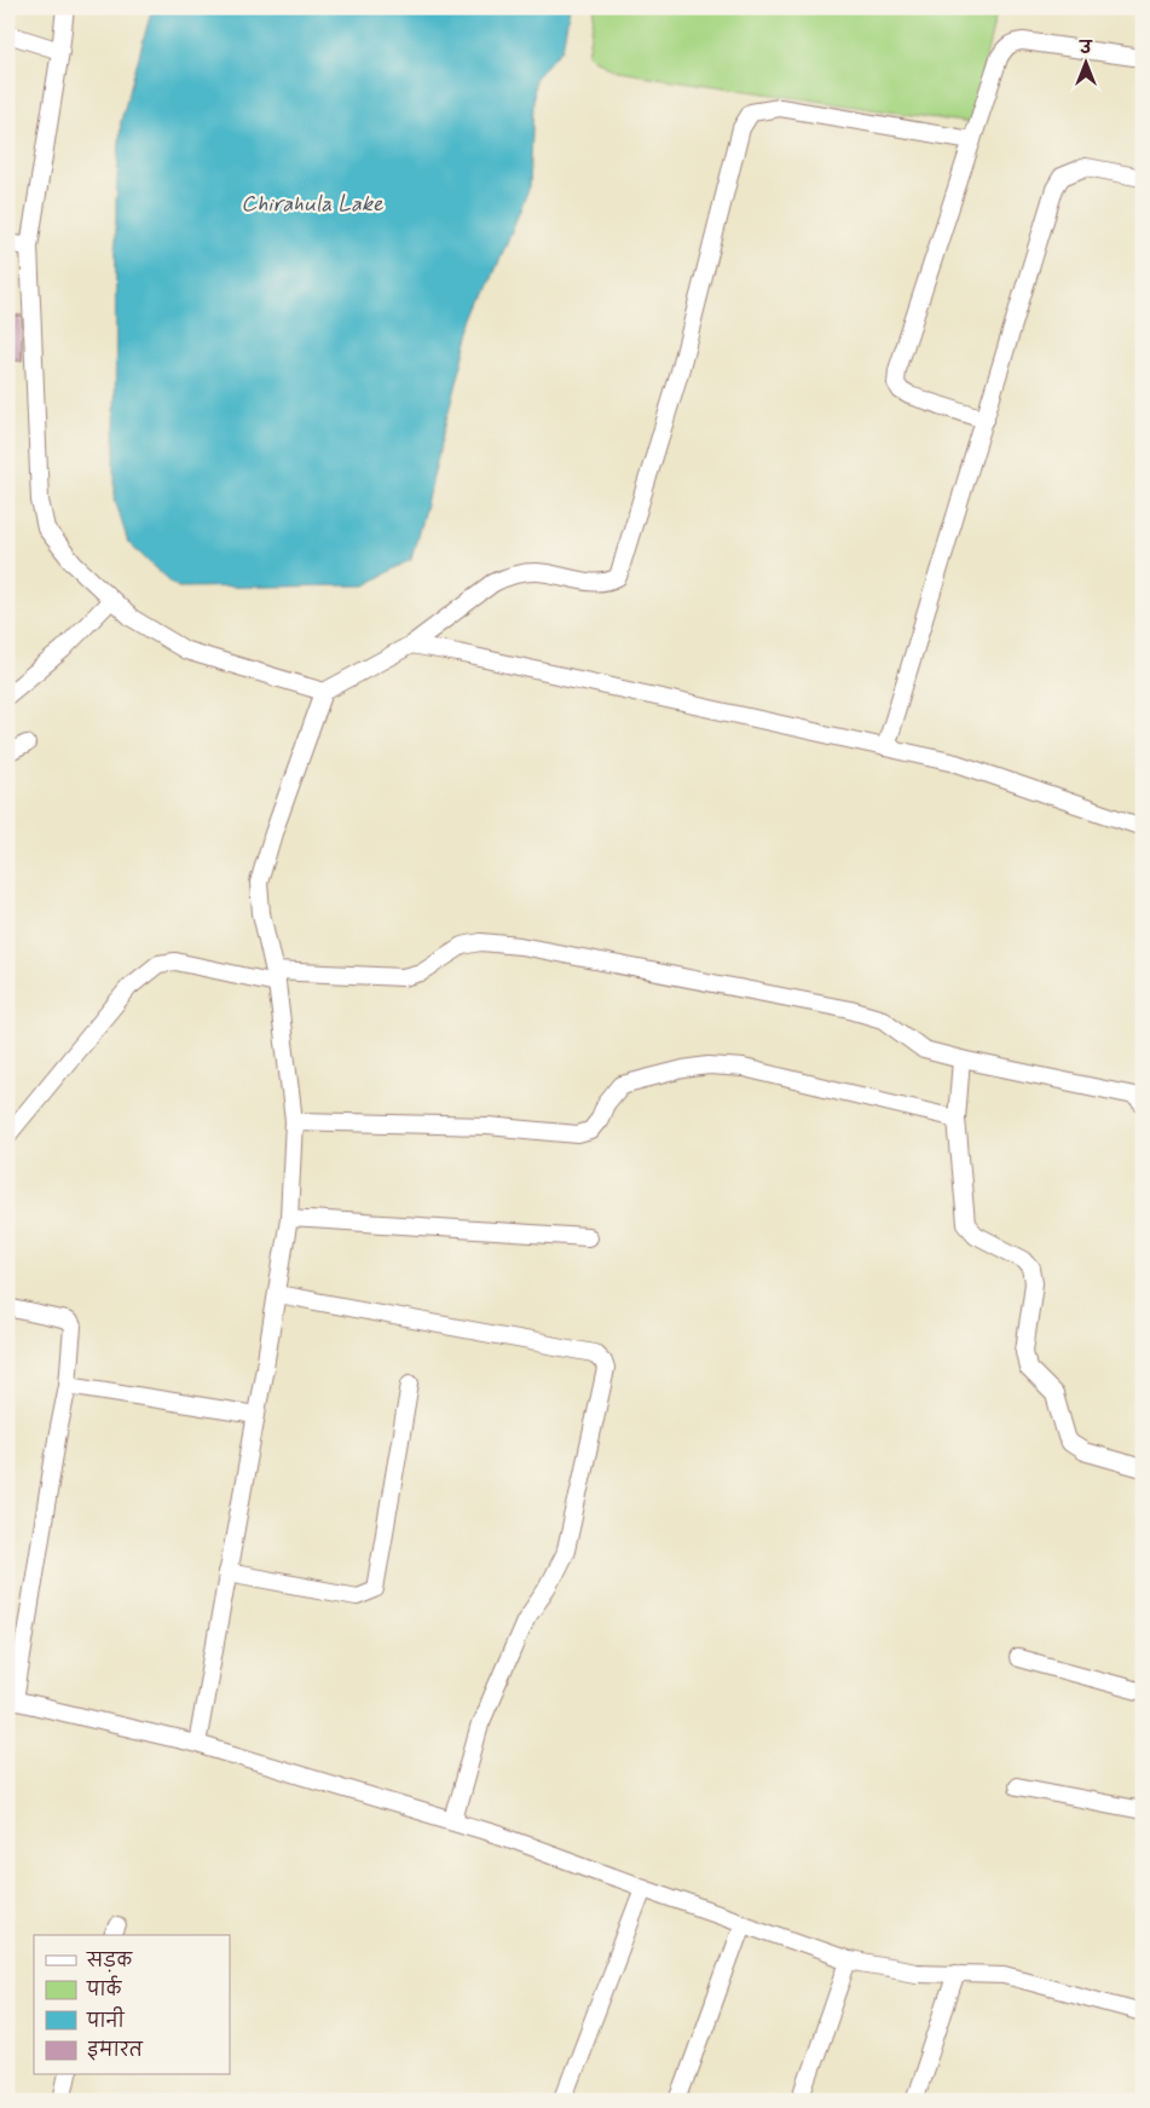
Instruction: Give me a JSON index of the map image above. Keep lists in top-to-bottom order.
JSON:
{
  "water": ["Chirahula Lake"],
  "legend": [
    "सड़क",
    "पार्क",
    "पानी",
    "इमारत"
  ],
  "north": "top"
}
